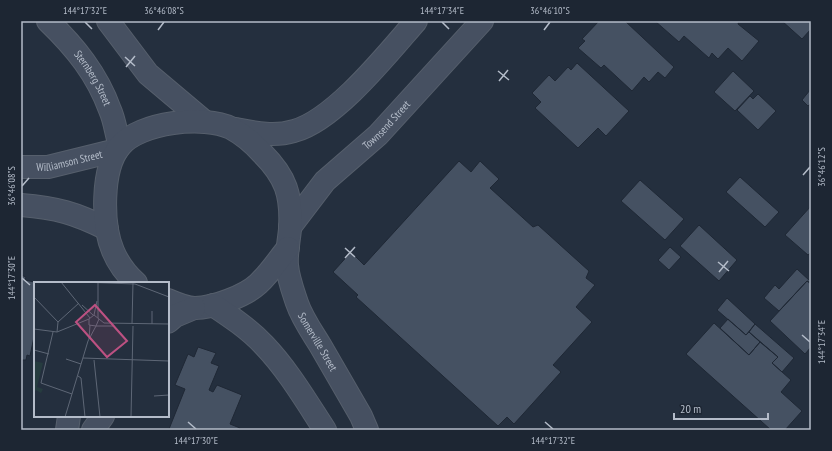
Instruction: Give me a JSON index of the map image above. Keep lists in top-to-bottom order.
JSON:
{
  "streets": {
    "main road": [
      "Sternberg Street",
      "Townsend Street",
      "Williamson Street",
      "Somerville Street"
    ]
  },
  "crossings": [
    ["Sternberg Street", "Williamson Street"],
    ["Townsend Street", "Somerville Street"]
  ],
  "scale_bar": "20 m",
  "coordinates": [
    "144°17'32\"E",
    "36°46'08\"S",
    "144°17'34\"E",
    "36°46'10\"S",
    "36°46'12\"S",
    "144°17'30\"E"
  ]
}
